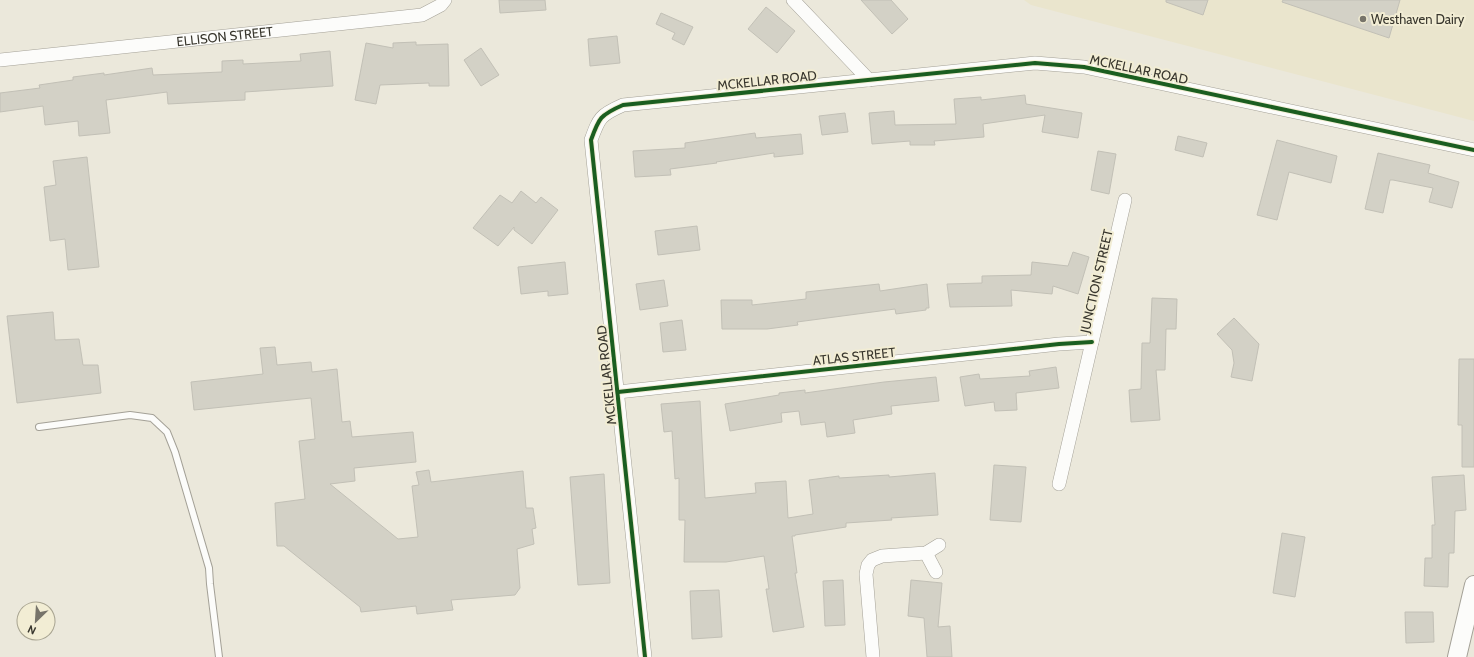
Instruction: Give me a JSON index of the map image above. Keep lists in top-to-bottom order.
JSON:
{
  "streets": {
    "street": [
      "ELLISON STREET",
      "MCKELLAR ROAD",
      "JUNCTION STREET",
      "ATLAS STREET"
    ]
  },
  "crossings": [
    ["MCKELLAR ROAD", "ATLAS STREET"],
    ["JUNCTION STREET", "ATLAS STREET"]
  ],
  "places": ["Westhaven Dairy"],
  "north": "bottom left"
}
